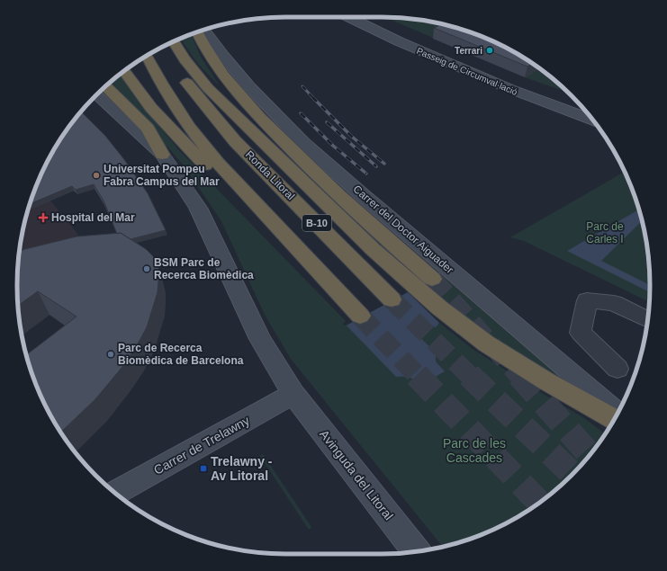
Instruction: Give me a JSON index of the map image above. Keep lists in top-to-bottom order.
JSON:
{
  "streets": {
    "highway": ["Ronda Litoral", "B-10"],
    "main road": [
      "Passeig de Circumval·lació",
      "Carrer del Doctor Aiguader",
      "Carrer de Trelawny",
      "Avinguda del Litoral"
    ]
  },
  "crossings": [
    ["Carrer de Trelawny", "Avinguda del Litoral"]
  ],
  "parks": ["Parc de Carles I", "Parc de les Cascades"],
  "places": {
    "other": [
      "Terrari",
      "Universitat Pompeu Fabra Campus del Mar",
      "BSM Parc de Recerca Biomèdica",
      "Parc de Recerca Biomèdica de Barcelona"
    ],
    "health": ["Hospital del Mar"],
    "transit": ["Trelawny - Av Litoral"]
  }
}
